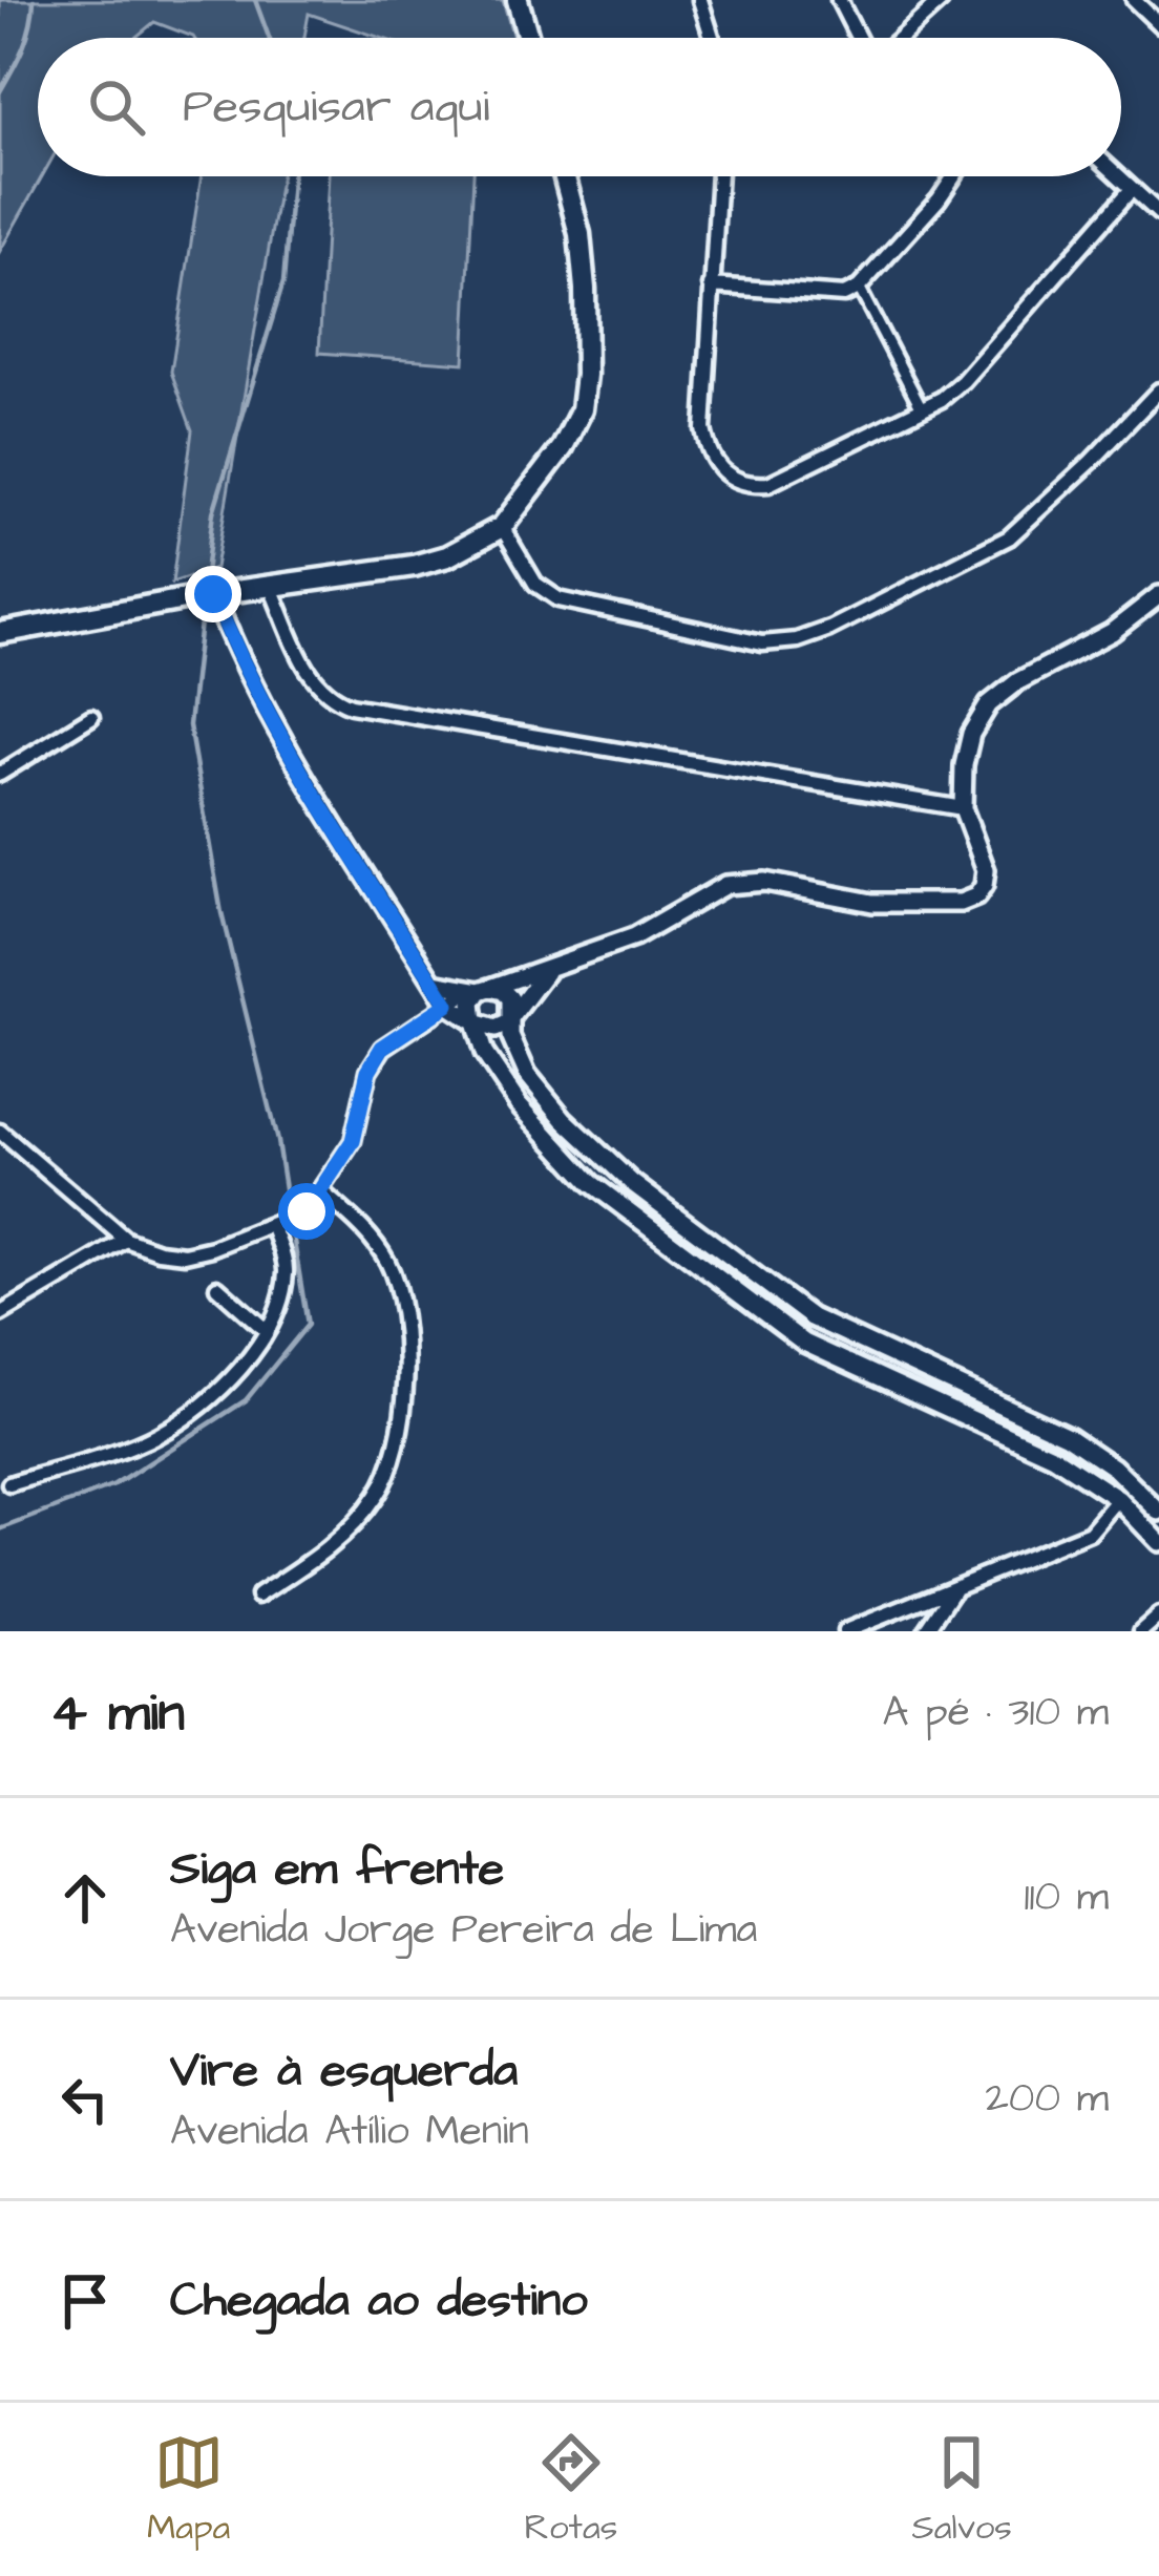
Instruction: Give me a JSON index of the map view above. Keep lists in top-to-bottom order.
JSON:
{
  "page": {
    "search": "Pesquisar aqui",
    "heading": ["4 min", "A pé · 310 m"],
    "list": [
      ["Siga em frente", "Avenida Jorge Pereira de Lima", "110 m"],
      ["Vire à esquerda", "Avenida Atílio Menin", "200 m"],
      "Chegada ao destino"
    ],
    "nav": ["Mapa", "Rotas", "Salvos"]
  }
}
